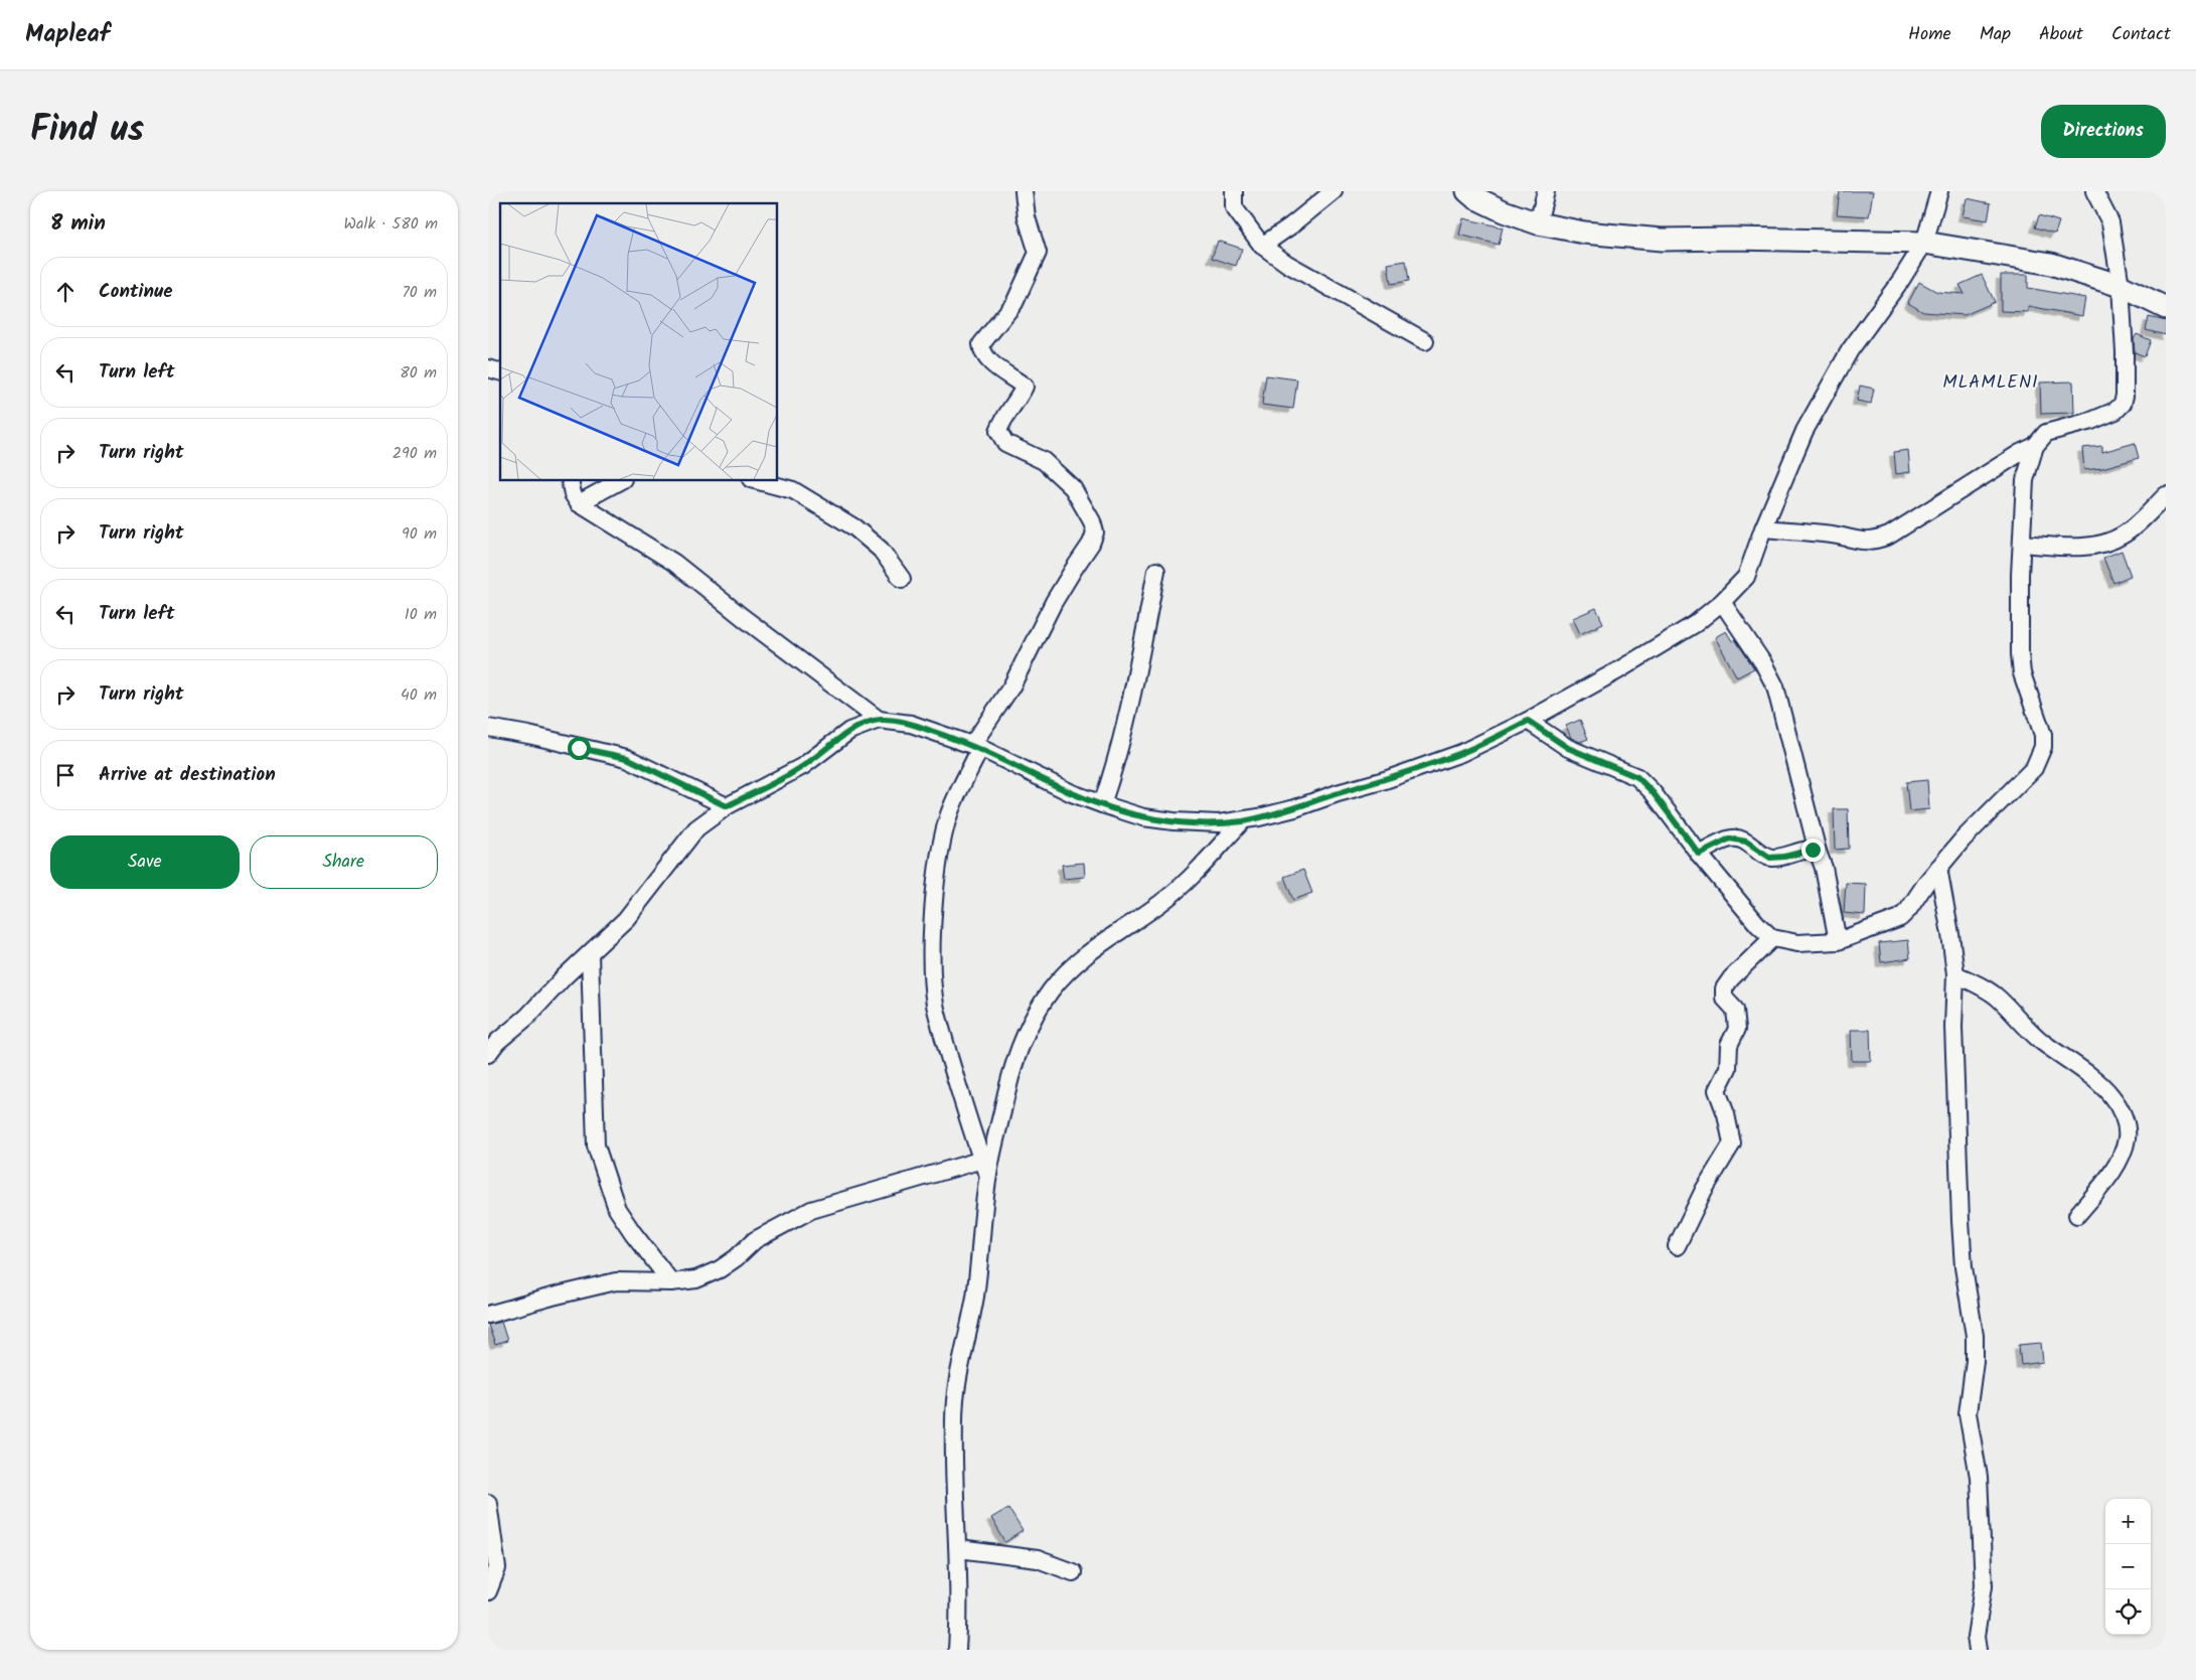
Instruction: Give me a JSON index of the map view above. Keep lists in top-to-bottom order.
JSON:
{
  "districts": ["MLAMLENI"],
  "page": {
    "header": "Mapleaf",
    "nav": [
      "Home",
      "Map",
      "About",
      "Contact"
    ],
    "title": "Find us",
    "buttons": [
      "Directions",
      ["Save", "Share"]
    ],
    "heading": ["8 min", "Walk · 580 m"],
    "list": [
      ["Continue", "70 m"],
      ["Turn left", "80 m"],
      ["Turn right", "290 m"],
      ["Turn right", "90 m"],
      ["Turn left", "10 m"],
      ["Turn right", "40 m"],
      "Arrive at destination"
    ],
    "map_buttons": ["+", "−"]
  }
}
